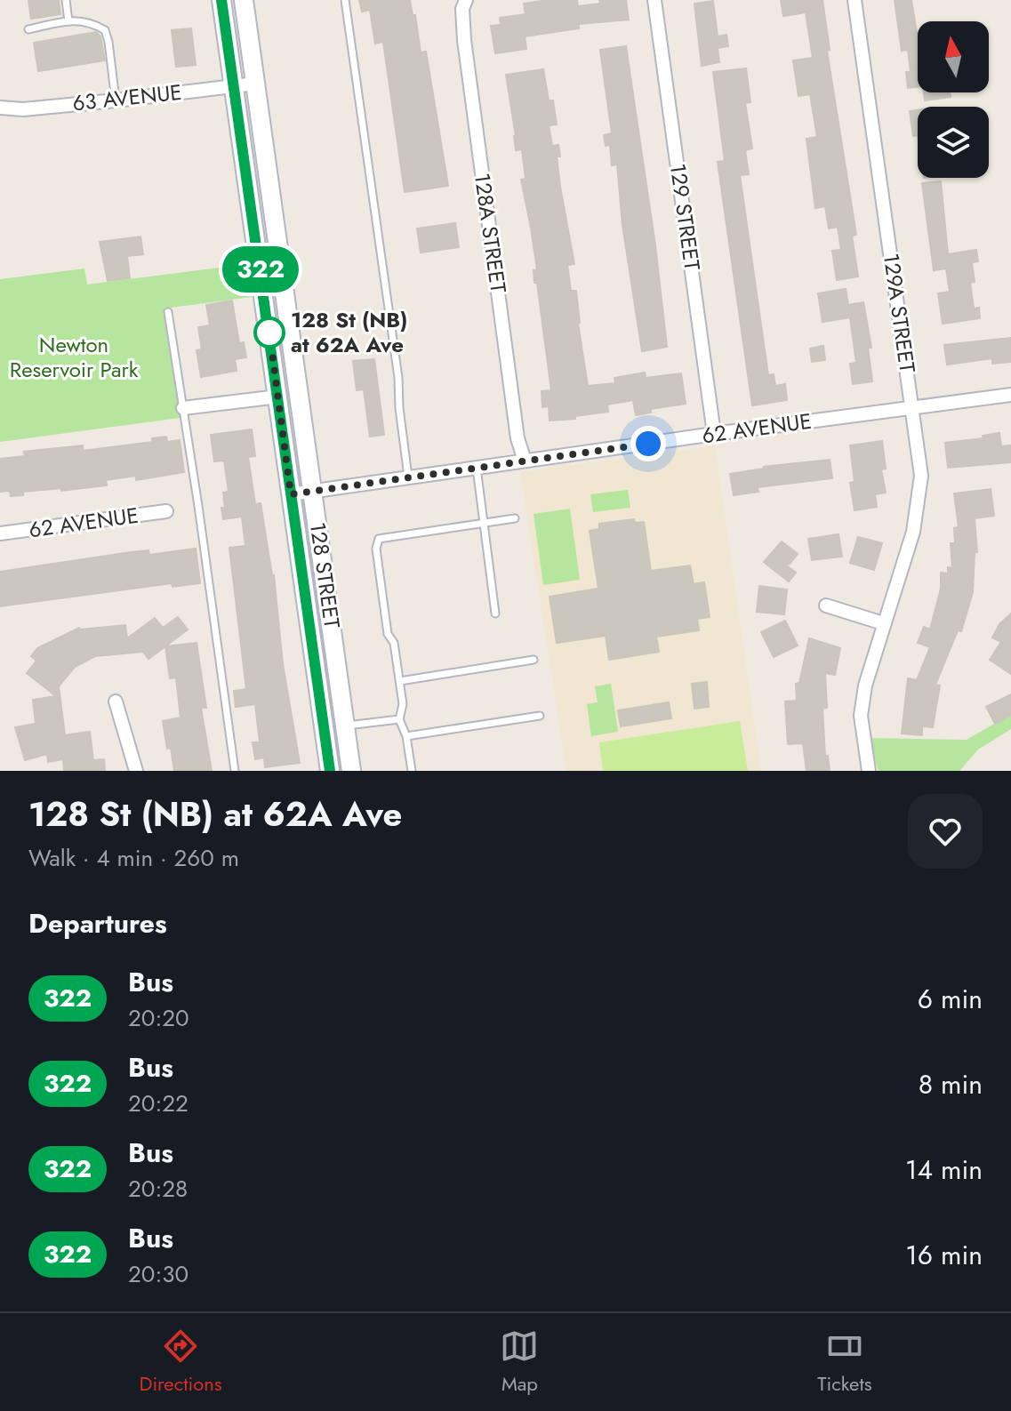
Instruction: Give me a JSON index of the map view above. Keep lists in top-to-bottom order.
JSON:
{
  "streets": {
    "main road": ["128 STREET"],
    "street": [
      "63 AVENUE",
      "129 STREET",
      "128A STREET",
      "129A STREET",
      "62 AVENUE"
    ]
  },
  "crossings": [
    ["63 AVENUE", "128 STREET"],
    ["129 STREET", "62 AVENUE"],
    ["128A STREET", "62 AVENUE"],
    ["129A STREET", "62 AVENUE"],
    ["62 AVENUE", "128 STREET"]
  ],
  "parks": ["Newton Reservoir Park"],
  "places": ["128 St (NB) at 62A Ave"],
  "lines": ["bus line 322"],
  "north": "top",
  "page": {
    "on_map": "322",
    "heading": [
      ["128 St (NB) at 62A Ave", "Walk · 4 min · 260 m"],
      "Departures"
    ],
    "list": [
      {
        "mark": "322",
        "name": "Bus",
        "note": "20:20",
        "value": "6 min"
      },
      {
        "mark": "322",
        "name": "Bus",
        "note": "20:22",
        "value": "8 min"
      },
      {
        "mark": "322",
        "name": "Bus",
        "note": "20:28",
        "value": "14 min"
      },
      {
        "mark": "322",
        "name": "Bus",
        "note": "20:30",
        "value": "16 min"
      }
    ],
    "tabs": ["Directions", "Map", "Tickets"]
  }
}
